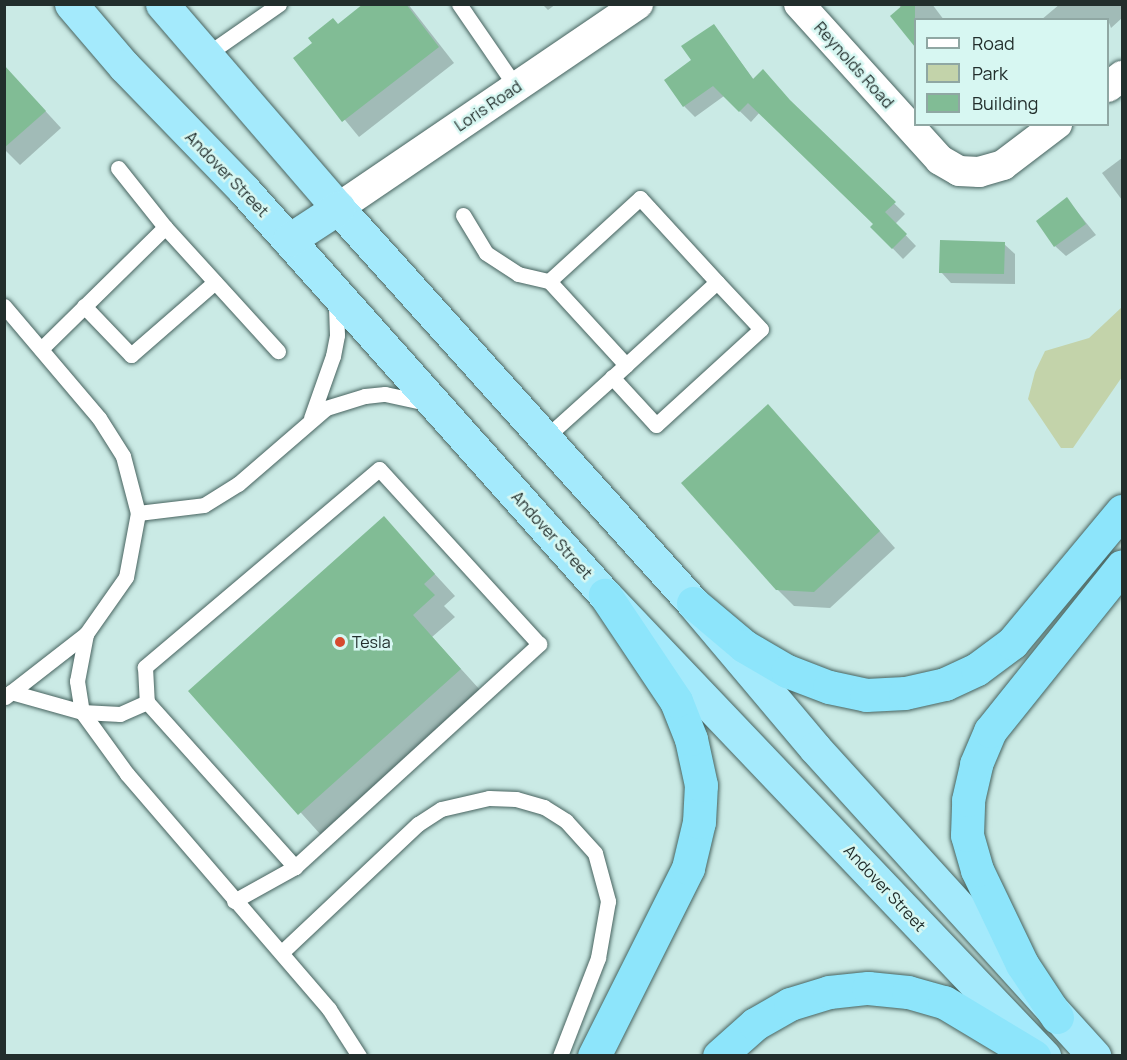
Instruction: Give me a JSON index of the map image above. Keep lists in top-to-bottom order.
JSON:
{
  "streets": {
    "highway": ["Andover Street"],
    "street": ["Reynolds Road", "Loris Road"]
  },
  "places": ["Tesla"],
  "legend": ["Road", "Park", "Building"]
}
